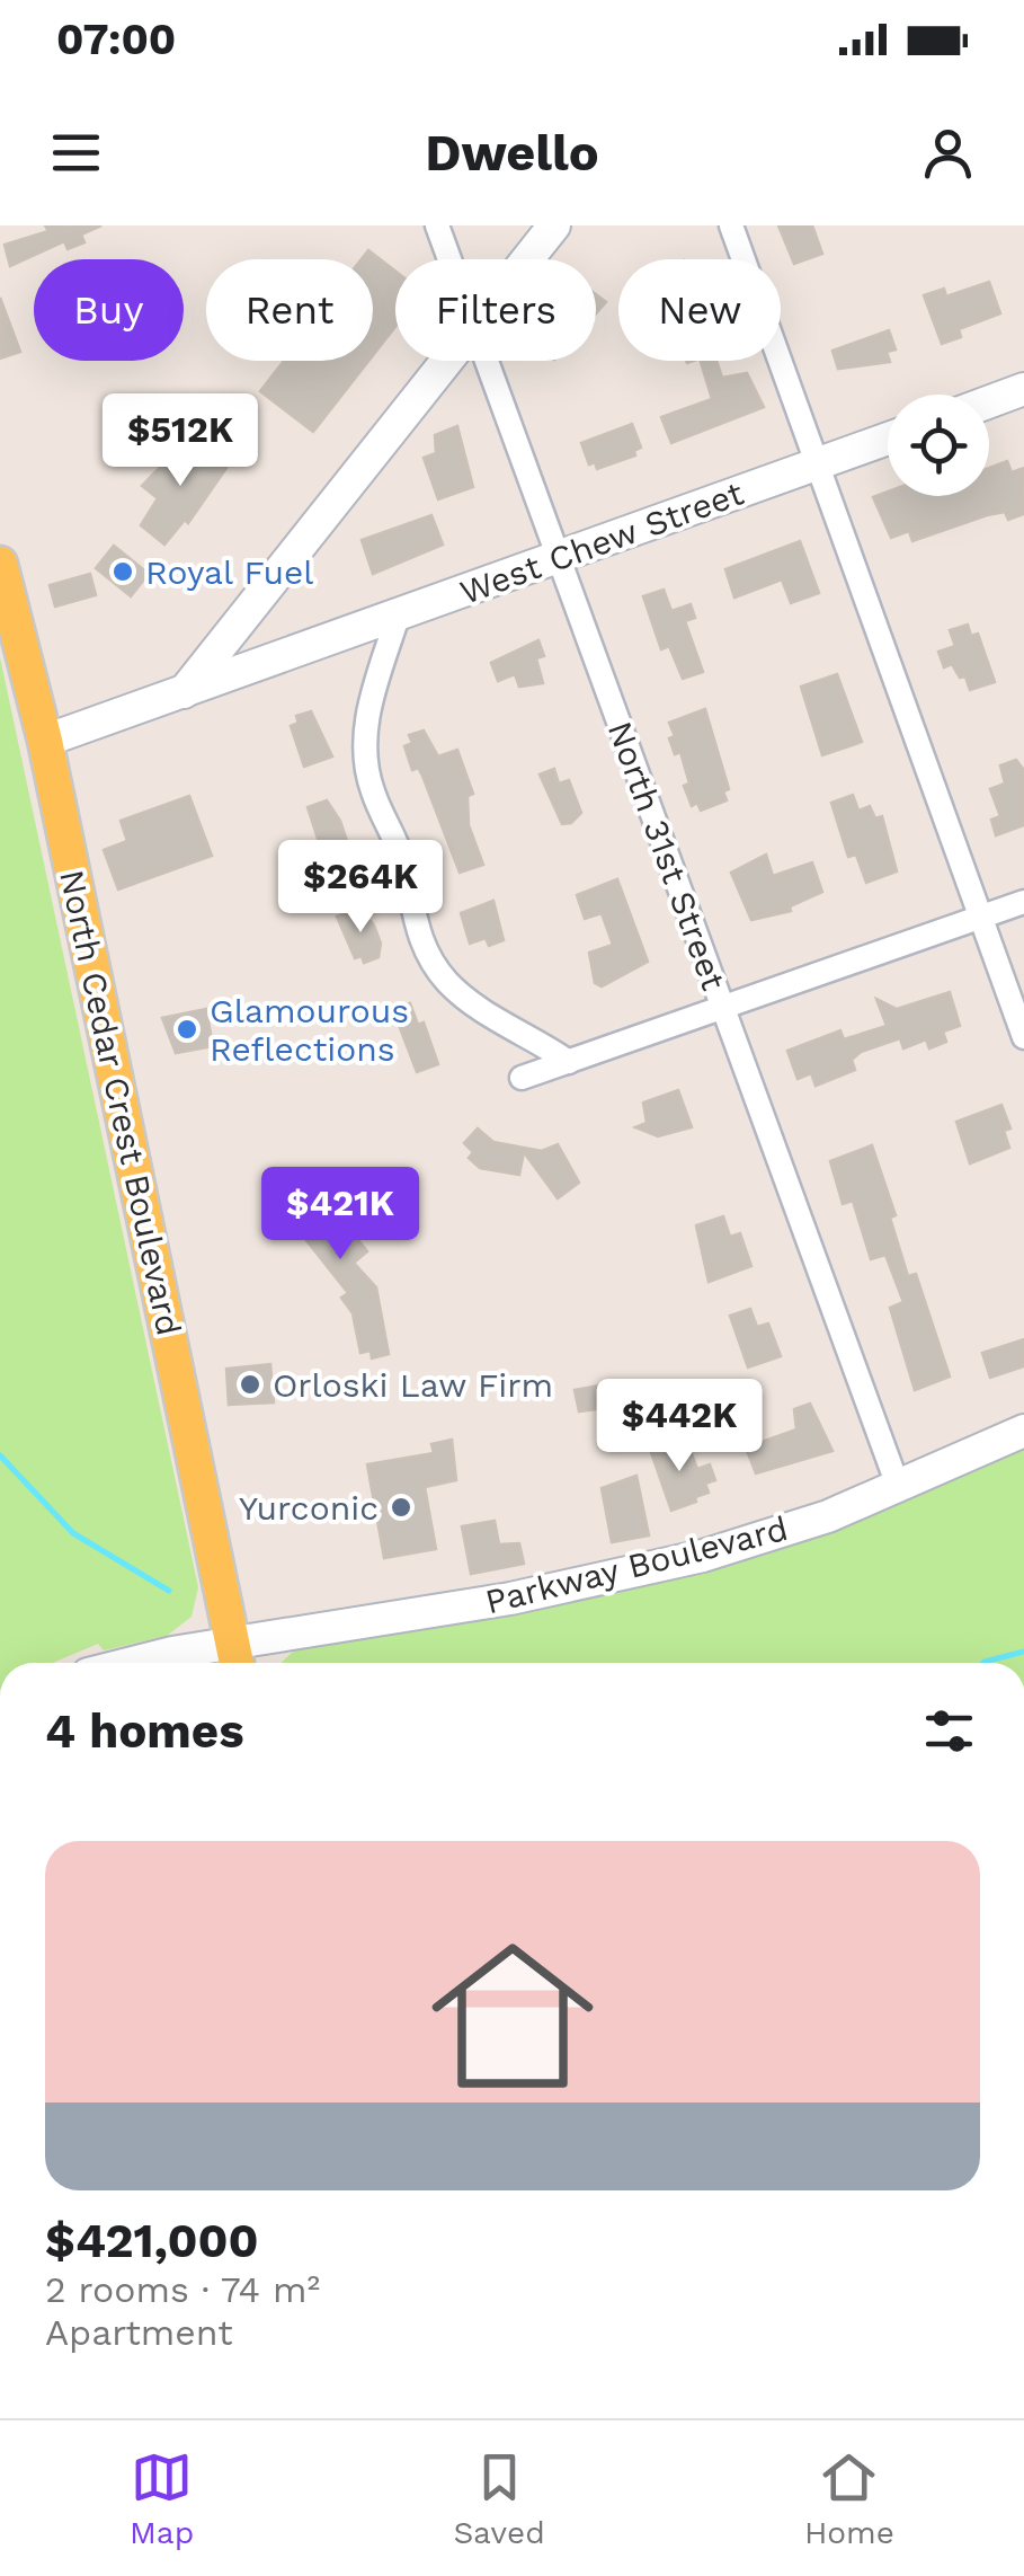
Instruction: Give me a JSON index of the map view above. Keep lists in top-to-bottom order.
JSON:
{
  "streets": {
    "main road": ["North Cedar Crest Boulevard"],
    "street": ["West Chew Street", "North 31st Street", "Parkway Boulevard"]
  },
  "crossings": [
    ["West Chew Street", "North 31st Street"],
    ["West Chew Street", "North Cedar Crest Boulevard"],
    ["North 31st Street", "Parkway Boulevard"],
    ["North Cedar Crest Boulevard", "Parkway Boulevard"]
  ],
  "places": [
    "Royal Fuel",
    "Glamourous Reflections",
    "Orloski Law Firm",
    "Yurconic"
  ],
  "page": {
    "status": "07:00",
    "header": "Dwello",
    "chip": [
      "Buy",
      "Rent",
      "Filters",
      "New"
    ],
    "price": [
      "$512K",
      "$264K",
      "$421K",
      "$442K"
    ],
    "heading": "4 homes",
    "list": [
      {
        "name": "$421,000",
        "note": "2 rooms · 74 m² · Apartment"
      }
    ],
    "tabs": ["Map", "Saved", "Home"]
  }
}
